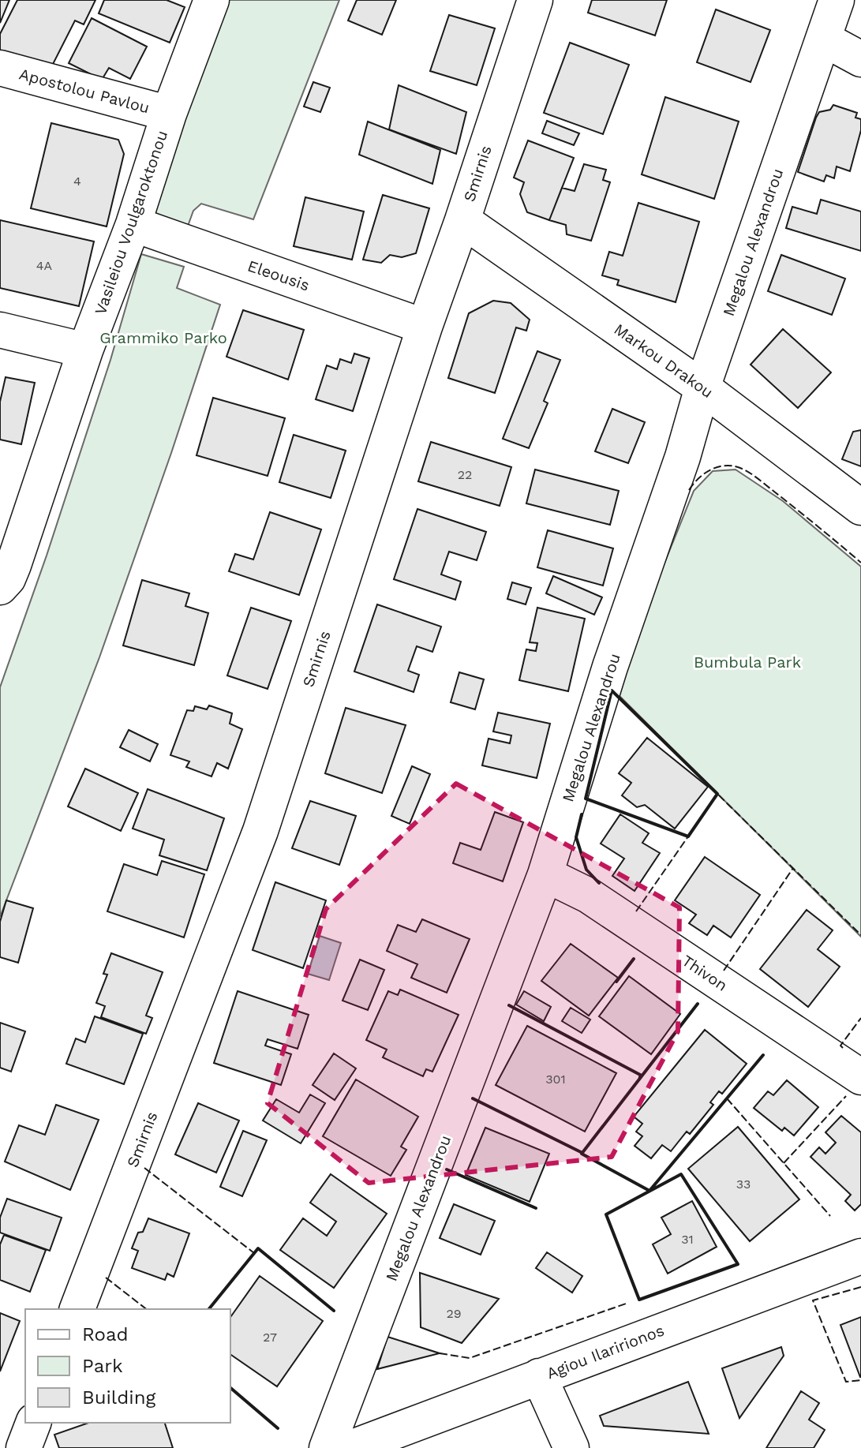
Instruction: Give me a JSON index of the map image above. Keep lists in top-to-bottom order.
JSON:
{
  "streets": {
    "street": [
      "Apostolou Pavlou",
      "Smirnis",
      "Vasileiou Voulgaroktonou",
      "Megalou Alexandrou",
      "Eleousis",
      "Markou Drakou",
      "Thivon",
      "Agiou Ilaririonos"
    ]
  },
  "crossings": [
    ["Apostolou Pavlou", "Vasileiou Voulgaroktonou"],
    ["Smirnis", "Eleousis"],
    ["Smirnis", "Markou Drakou"],
    ["Vasileiou Voulgaroktonou", "Eleousis"],
    ["Megalou Alexandrou", "Markou Drakou"],
    ["Megalou Alexandrou", "Thivon"]
  ],
  "parks": ["Grammiko Parko", "Bumbula Park"],
  "house_numbers": [
    "4",
    "4A",
    "22",
    "301",
    "33",
    "31",
    "29",
    "27"
  ],
  "legend": ["Road", "Park", "Building"]
}
